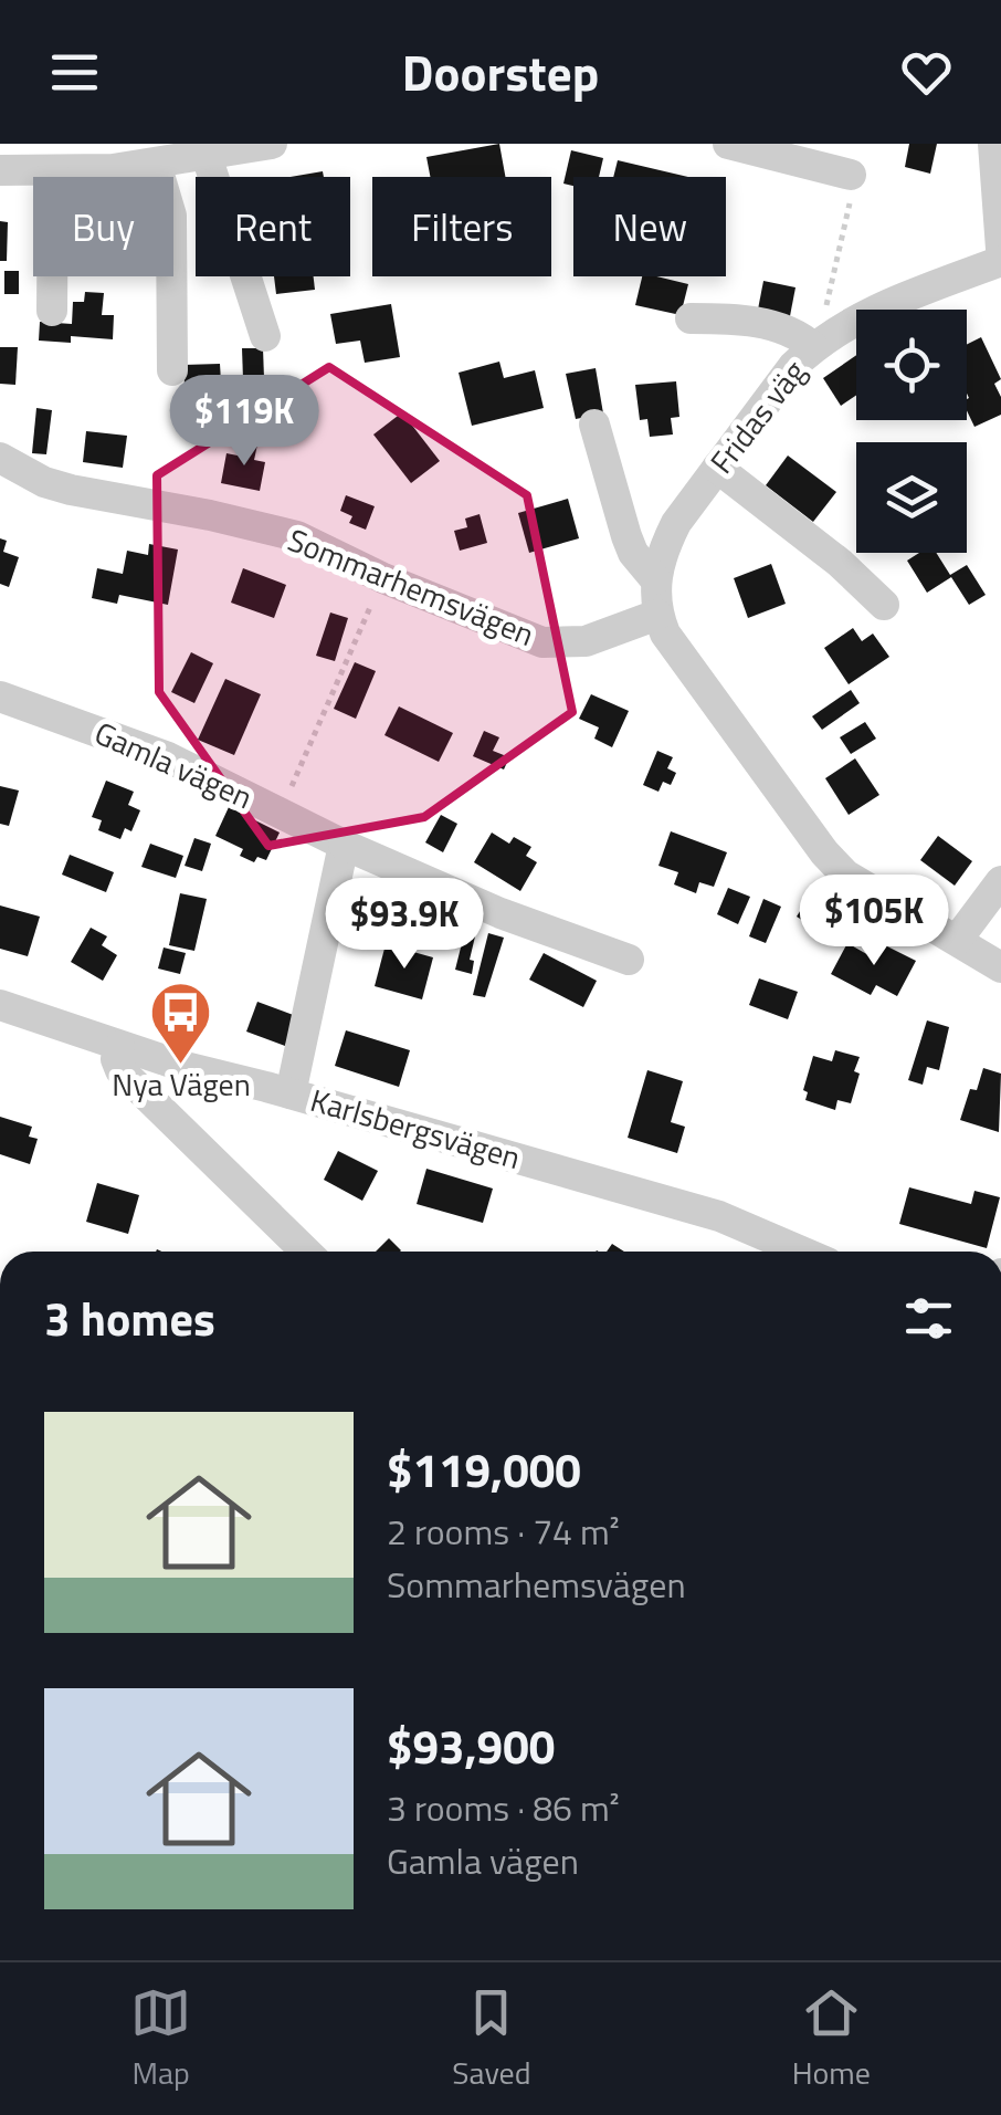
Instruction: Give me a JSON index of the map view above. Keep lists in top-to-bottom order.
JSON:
{
  "streets": {
    "street": [
      "Fridas väg",
      "Sommarhemsvägen",
      "Gamla vägen",
      "Karlsbergsvägen"
    ]
  },
  "crossings": [
    ["Fridas väg", "Sommarhemsvägen"]
  ],
  "places": {
    "bus stop": ["Nya Vägen"]
  },
  "page": {
    "header": "Doorstep",
    "chip": [
      "Buy",
      "Rent",
      "Filters",
      "New"
    ],
    "price": ["$119K", "$105K", "$93.9K"],
    "heading": "3 homes",
    "list": [
      {
        "name": "$119,000",
        "note": "2 rooms · 74 m² · Sommarhemsvägen"
      },
      {
        "name": "$93,900",
        "note": "3 rooms · 86 m² · Gamla vägen"
      }
    ],
    "tabs": ["Map", "Saved", "Home"]
  }
}
